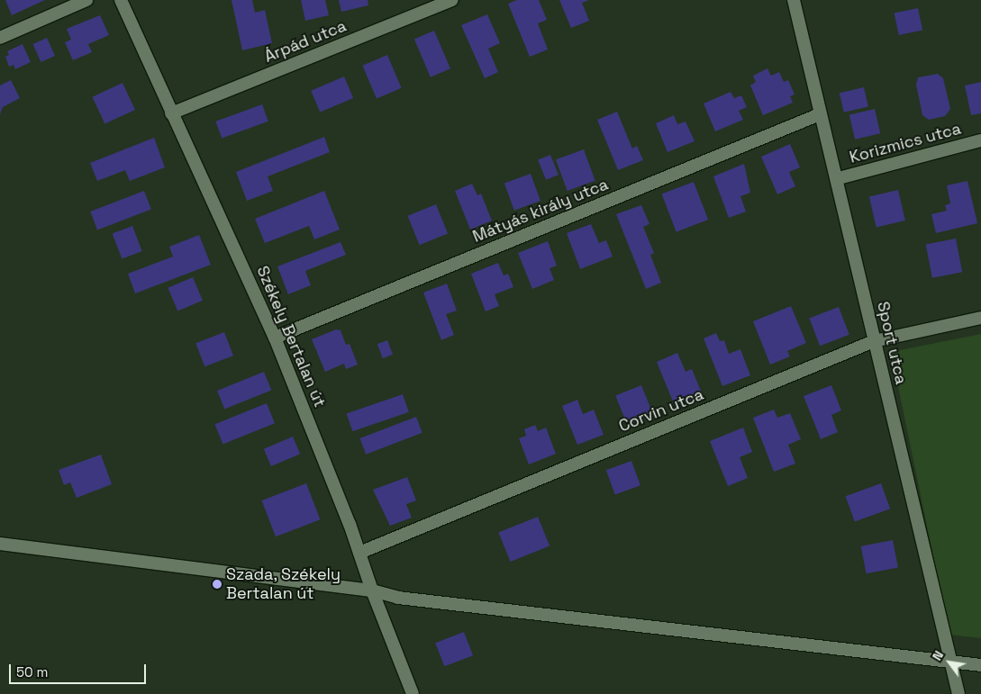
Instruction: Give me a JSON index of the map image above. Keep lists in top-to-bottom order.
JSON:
{
  "streets": {
    "street": [
      "Árpád utca",
      "Korizmics utca",
      "Mátyás király utca",
      "Székely Bertalan út",
      "Sport utca",
      "Corvin utca"
    ]
  },
  "crossings": [
    ["Árpád utca", "Székely Bertalan út"],
    ["Korizmics utca", "Sport utca"],
    ["Mátyás király utca", "Székely Bertalan út"],
    ["Mátyás király utca", "Sport utca"],
    ["Székely Bertalan út", "Corvin utca"],
    ["Sport utca", "Corvin utca"]
  ],
  "places": ["Szada, Székely Bertalan út"],
  "scale_bar": "50 m",
  "north": "top left"
}
